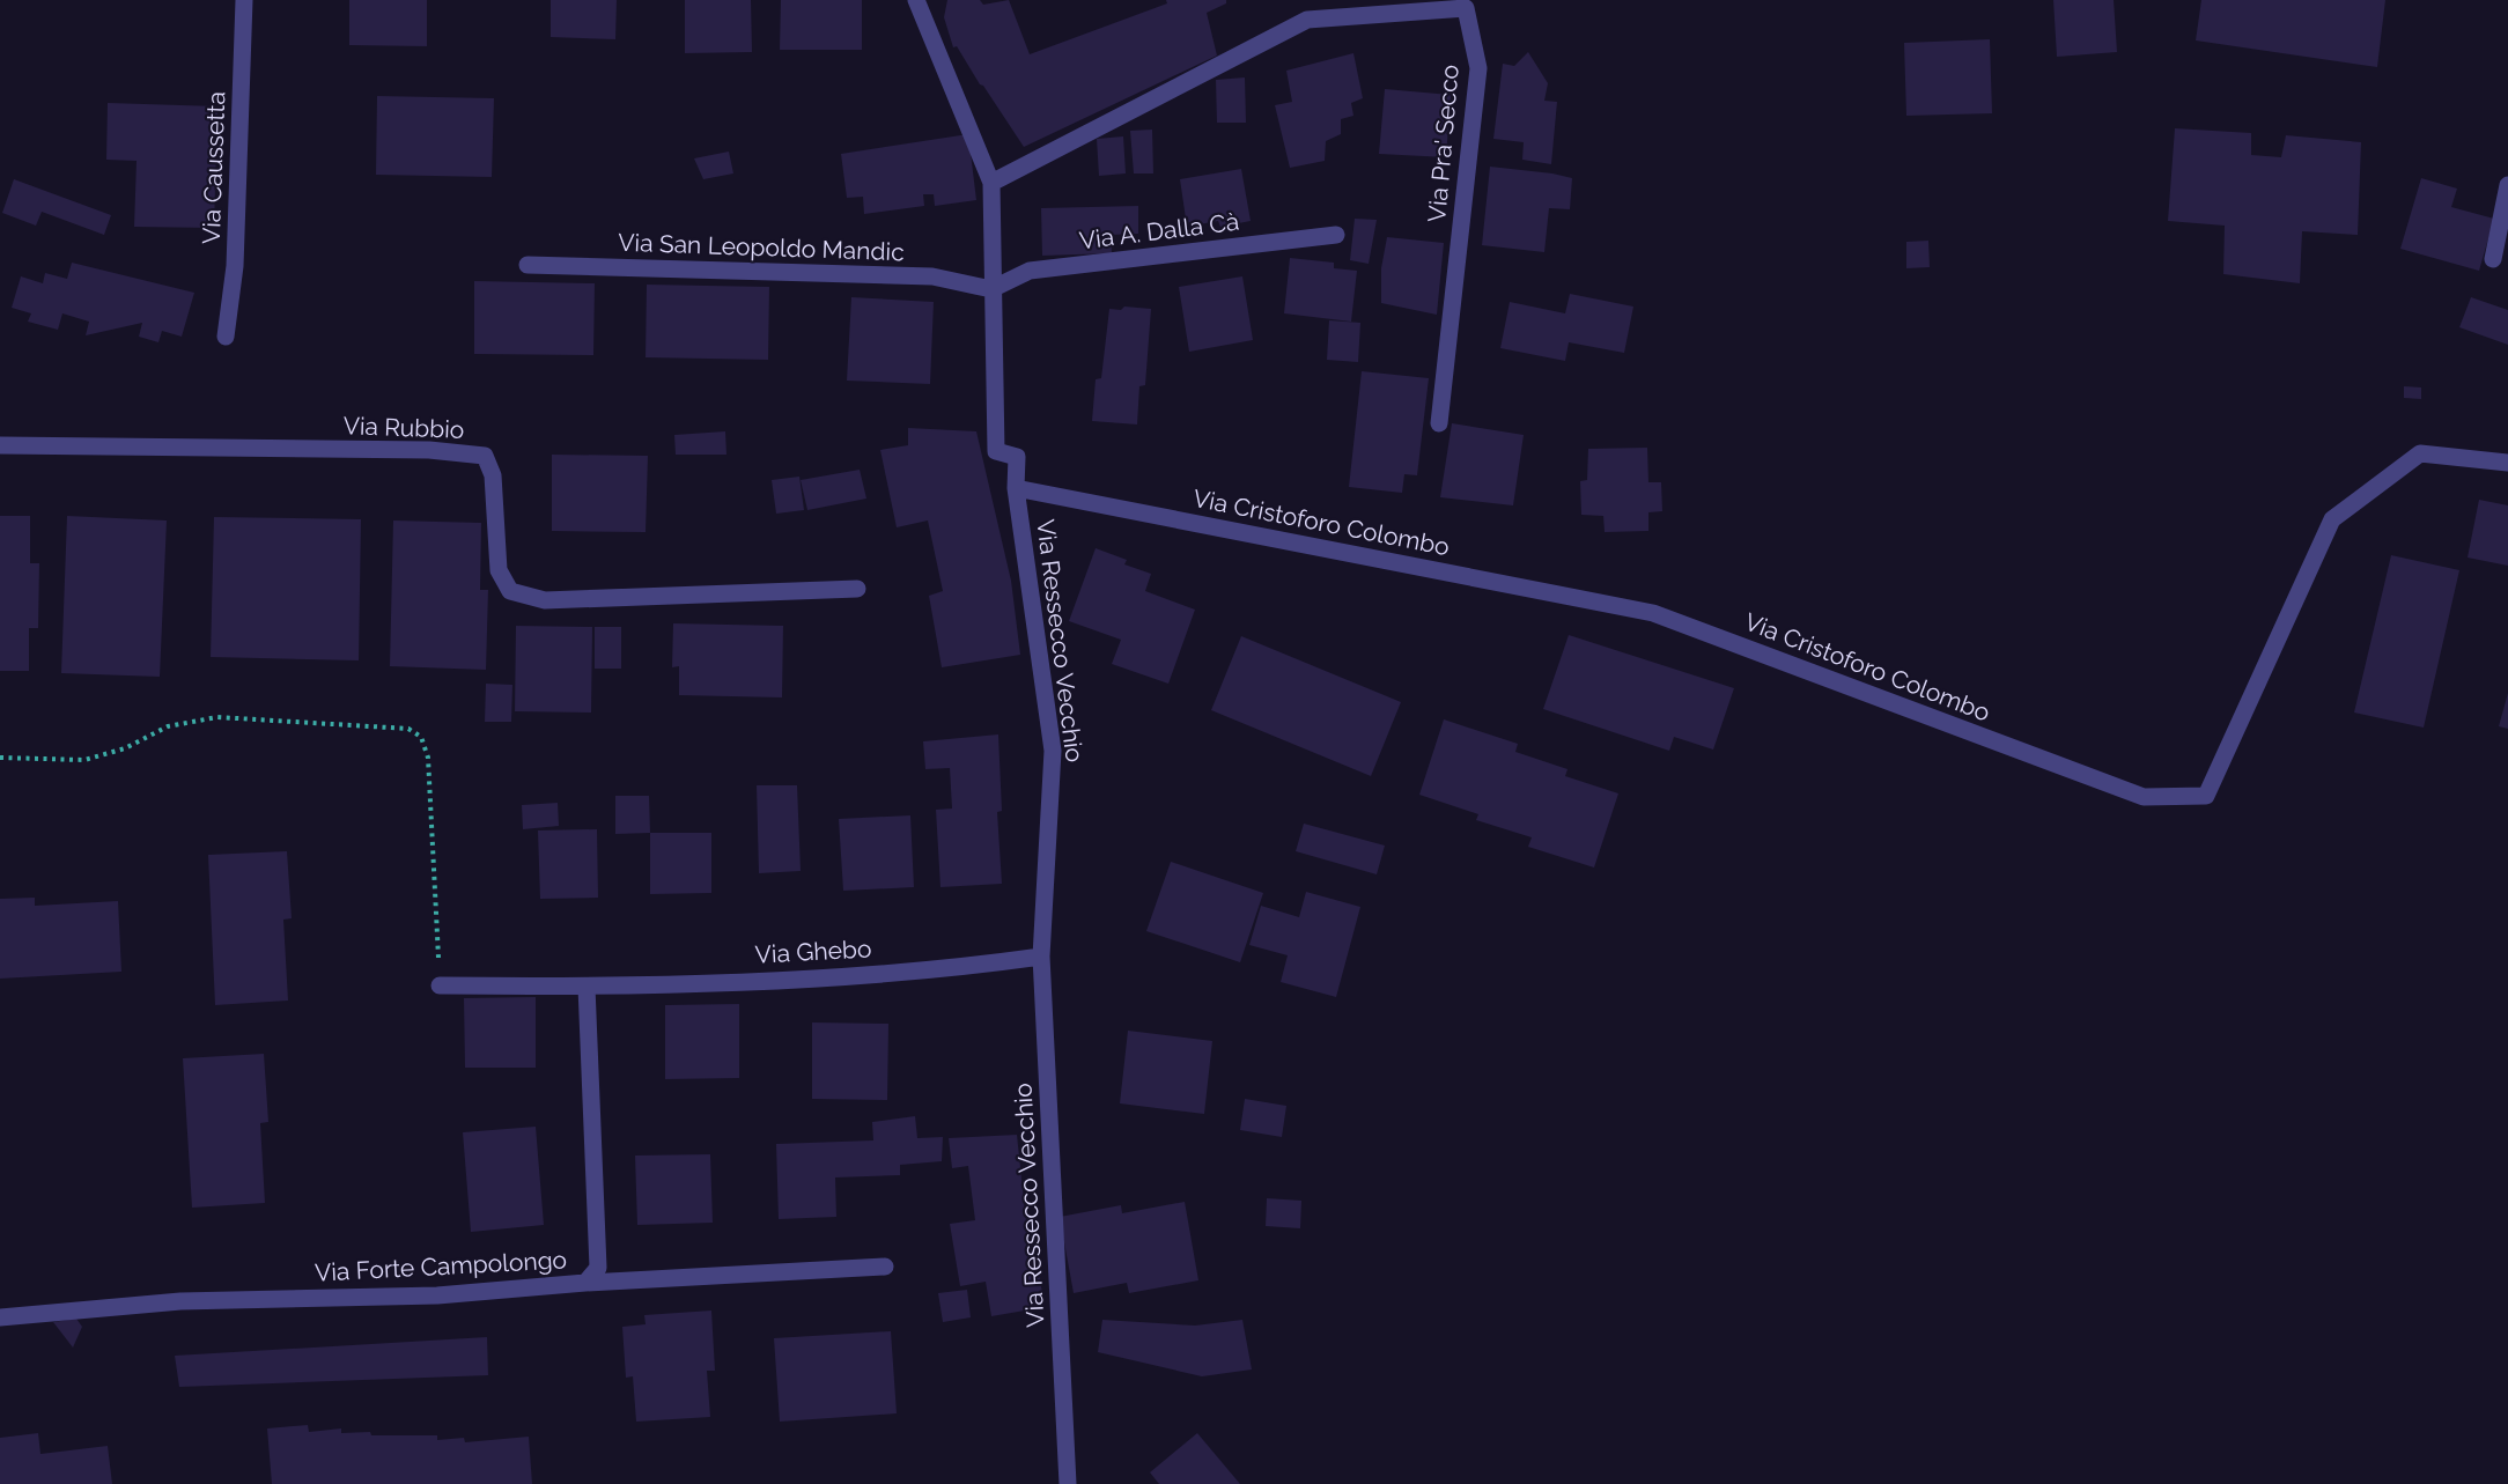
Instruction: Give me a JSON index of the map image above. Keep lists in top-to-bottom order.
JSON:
{
  "streets": {
    "street": [
      "Via Pra' Secco",
      "Via Caussetta",
      "Via A. Dalla Cà",
      "Via San Leopoldo Mandic",
      "Via Rubbio",
      "Via Cristoforo Colombo",
      "Via Ressecco Vecchio",
      "Via Ghebo",
      "Via Forte Campolongo"
    ]
  },
  "crossings": [
    ["Via Pra' Secco", "Via Ressecco Vecchio"],
    ["Via A. Dalla Cà", "Via San Leopoldo Mandic"],
    ["Via A. Dalla Cà", "Via Ressecco Vecchio"],
    ["Via San Leopoldo Mandic", "Via Ressecco Vecchio"],
    ["Via Cristoforo Colombo", "Via Ressecco Vecchio"],
    ["Via Ressecco Vecchio", "Via Ghebo"]
  ]
}
